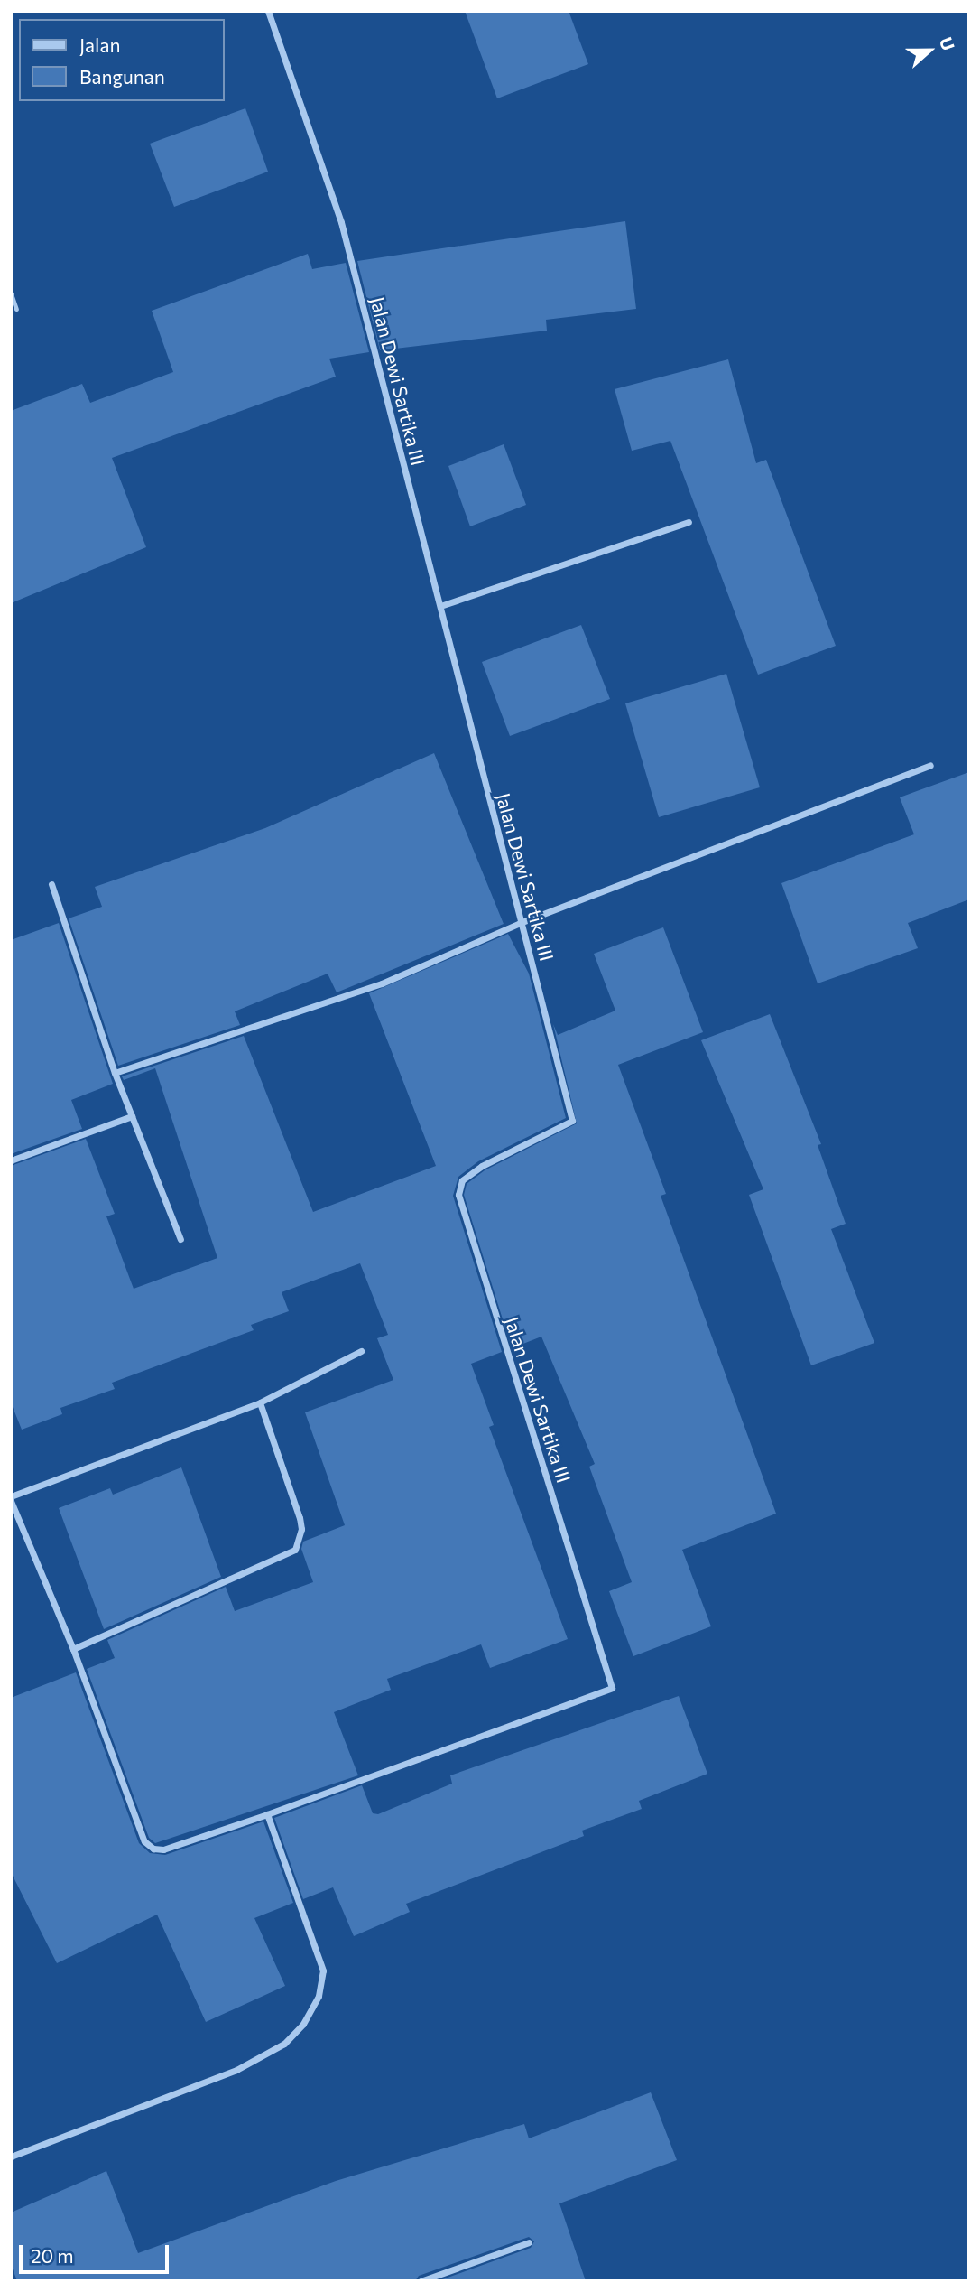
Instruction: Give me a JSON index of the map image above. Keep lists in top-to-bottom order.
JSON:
{
  "streets": {
    "street": ["Jalan Dewi Sartika III"]
  },
  "legend": ["Jalan", "Bangunan"],
  "scale_bar": "20 m",
  "north": "right"
}
